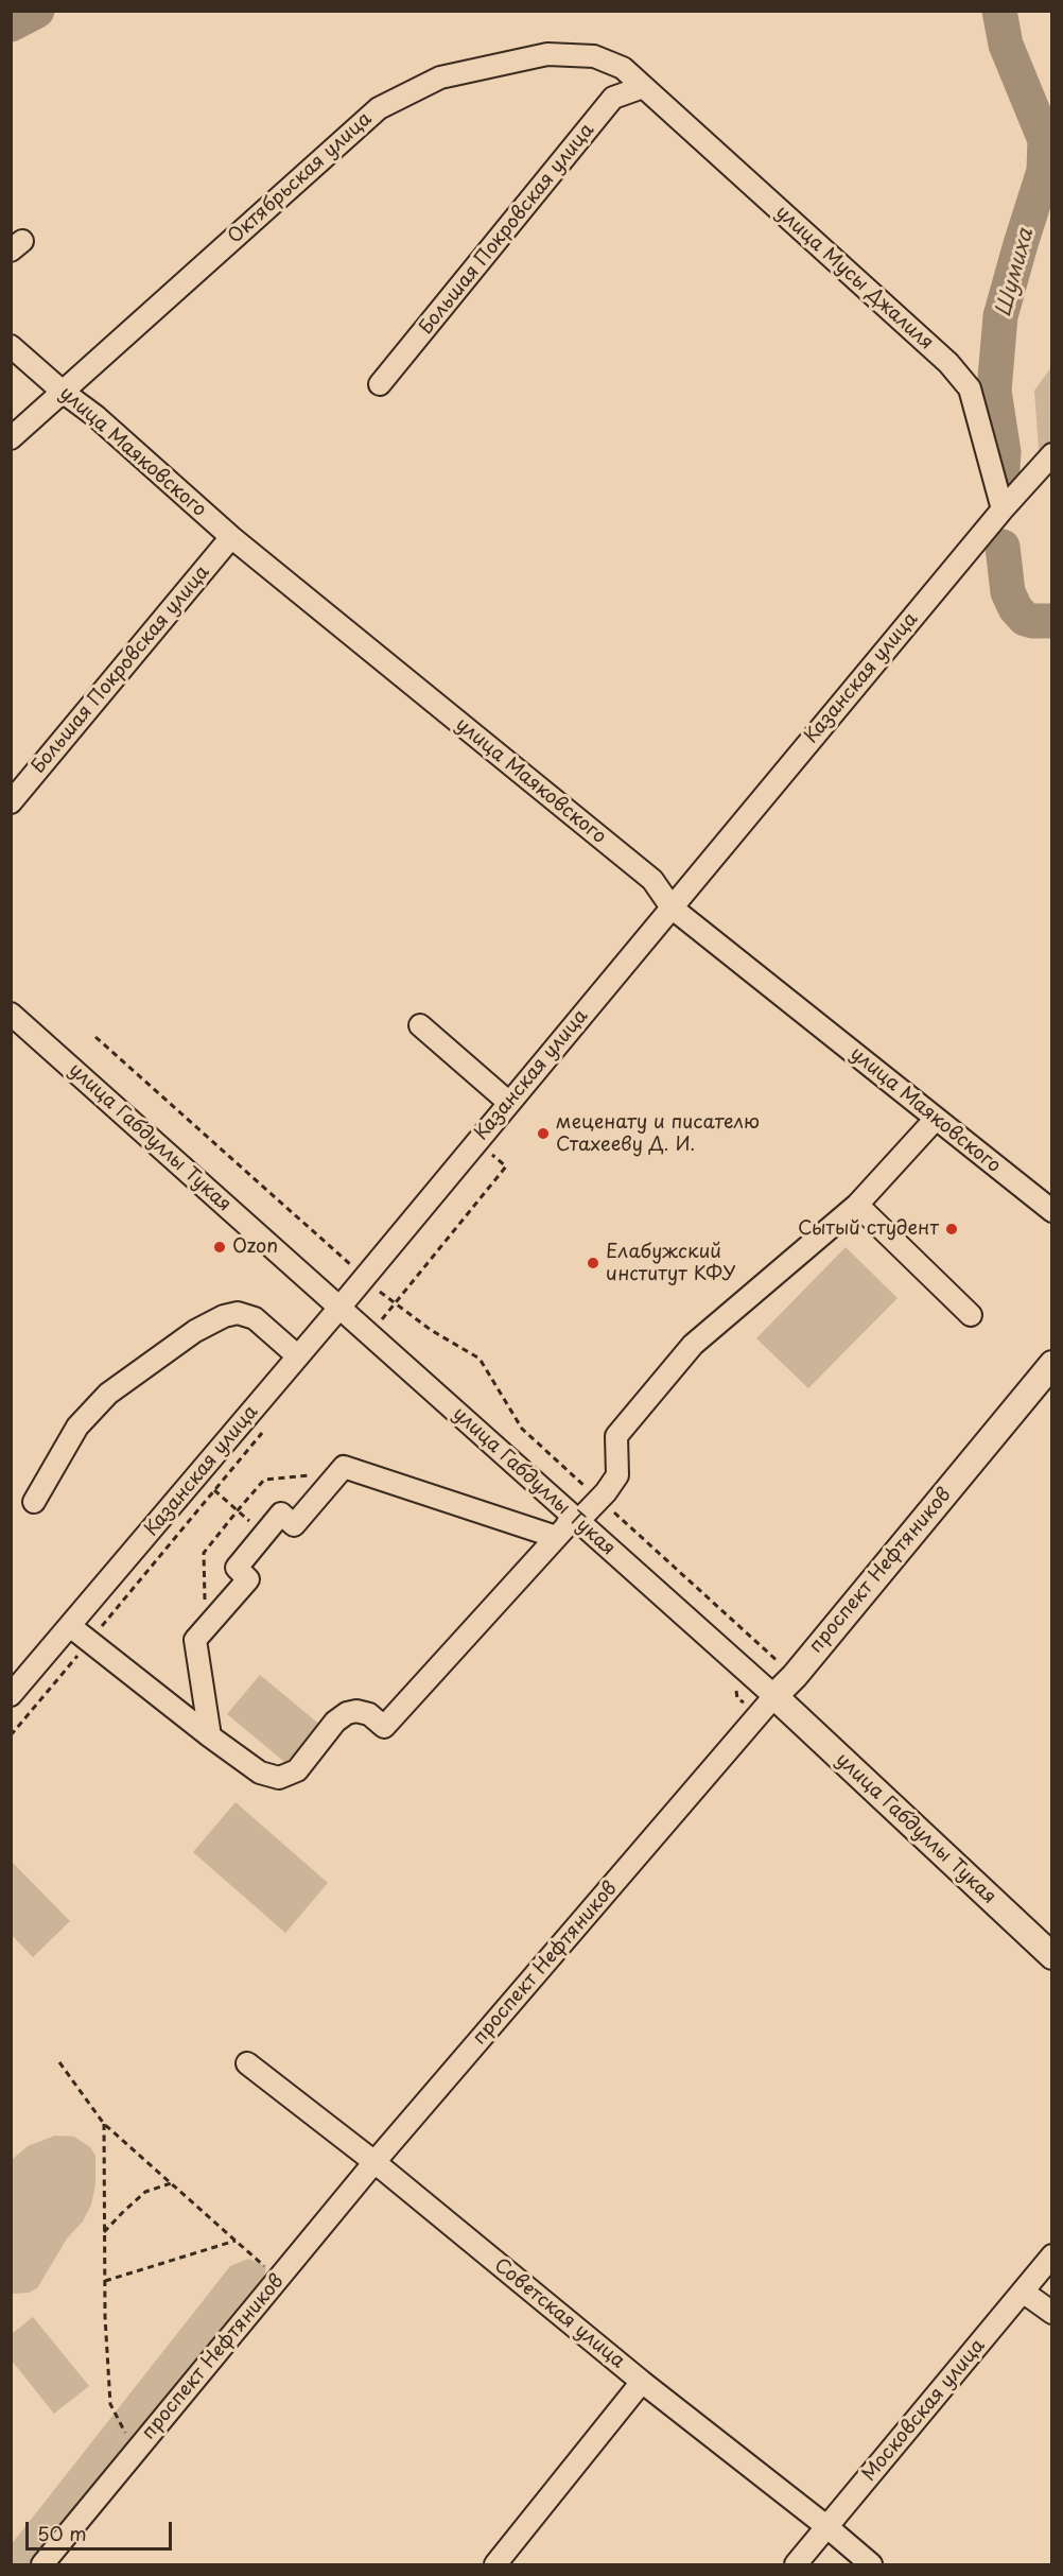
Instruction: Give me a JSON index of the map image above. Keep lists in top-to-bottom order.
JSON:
{
  "streets": {
    "main road": ["улица Габдуллы Тукая", "проспект Нефтяников"],
    "street": [
      "Октябрьская улица",
      "Большая Покровская улица",
      "улица Мусы Джалиля",
      "улица Маяковского",
      "Казанская улица",
      "Советская улица",
      "Московская улица"
    ]
  },
  "crossings": [
    ["Октябрьская улица", "Большая Покровская улица"],
    ["Октябрьская улица", "улица Мусы Джалиля"],
    ["Октябрьская улица", "улица Маяковского"],
    ["Большая Покровская улица", "улица Мусы Джалиля"],
    ["Большая Покровская улица", "улица Маяковского"],
    ["улица Мусы Джалиля", "Казанская улица"],
    ["улица Маяковского", "Казанская улица"],
    ["Казанская улица", "улица Габдуллы Тукая"],
    ["улица Габдуллы Тукая", "проспект Нефтяников"],
    ["проспект Нефтяников", "Советская улица"],
    ["Советская улица", "Московская улица"]
  ],
  "water": ["Шумиха"],
  "places": [
    "меценату и писателю Стахееву Д. И.",
    "Сытый студент",
    "Ozon",
    "Елабужский институт КФУ"
  ],
  "scale_bar": "50 m"
}
